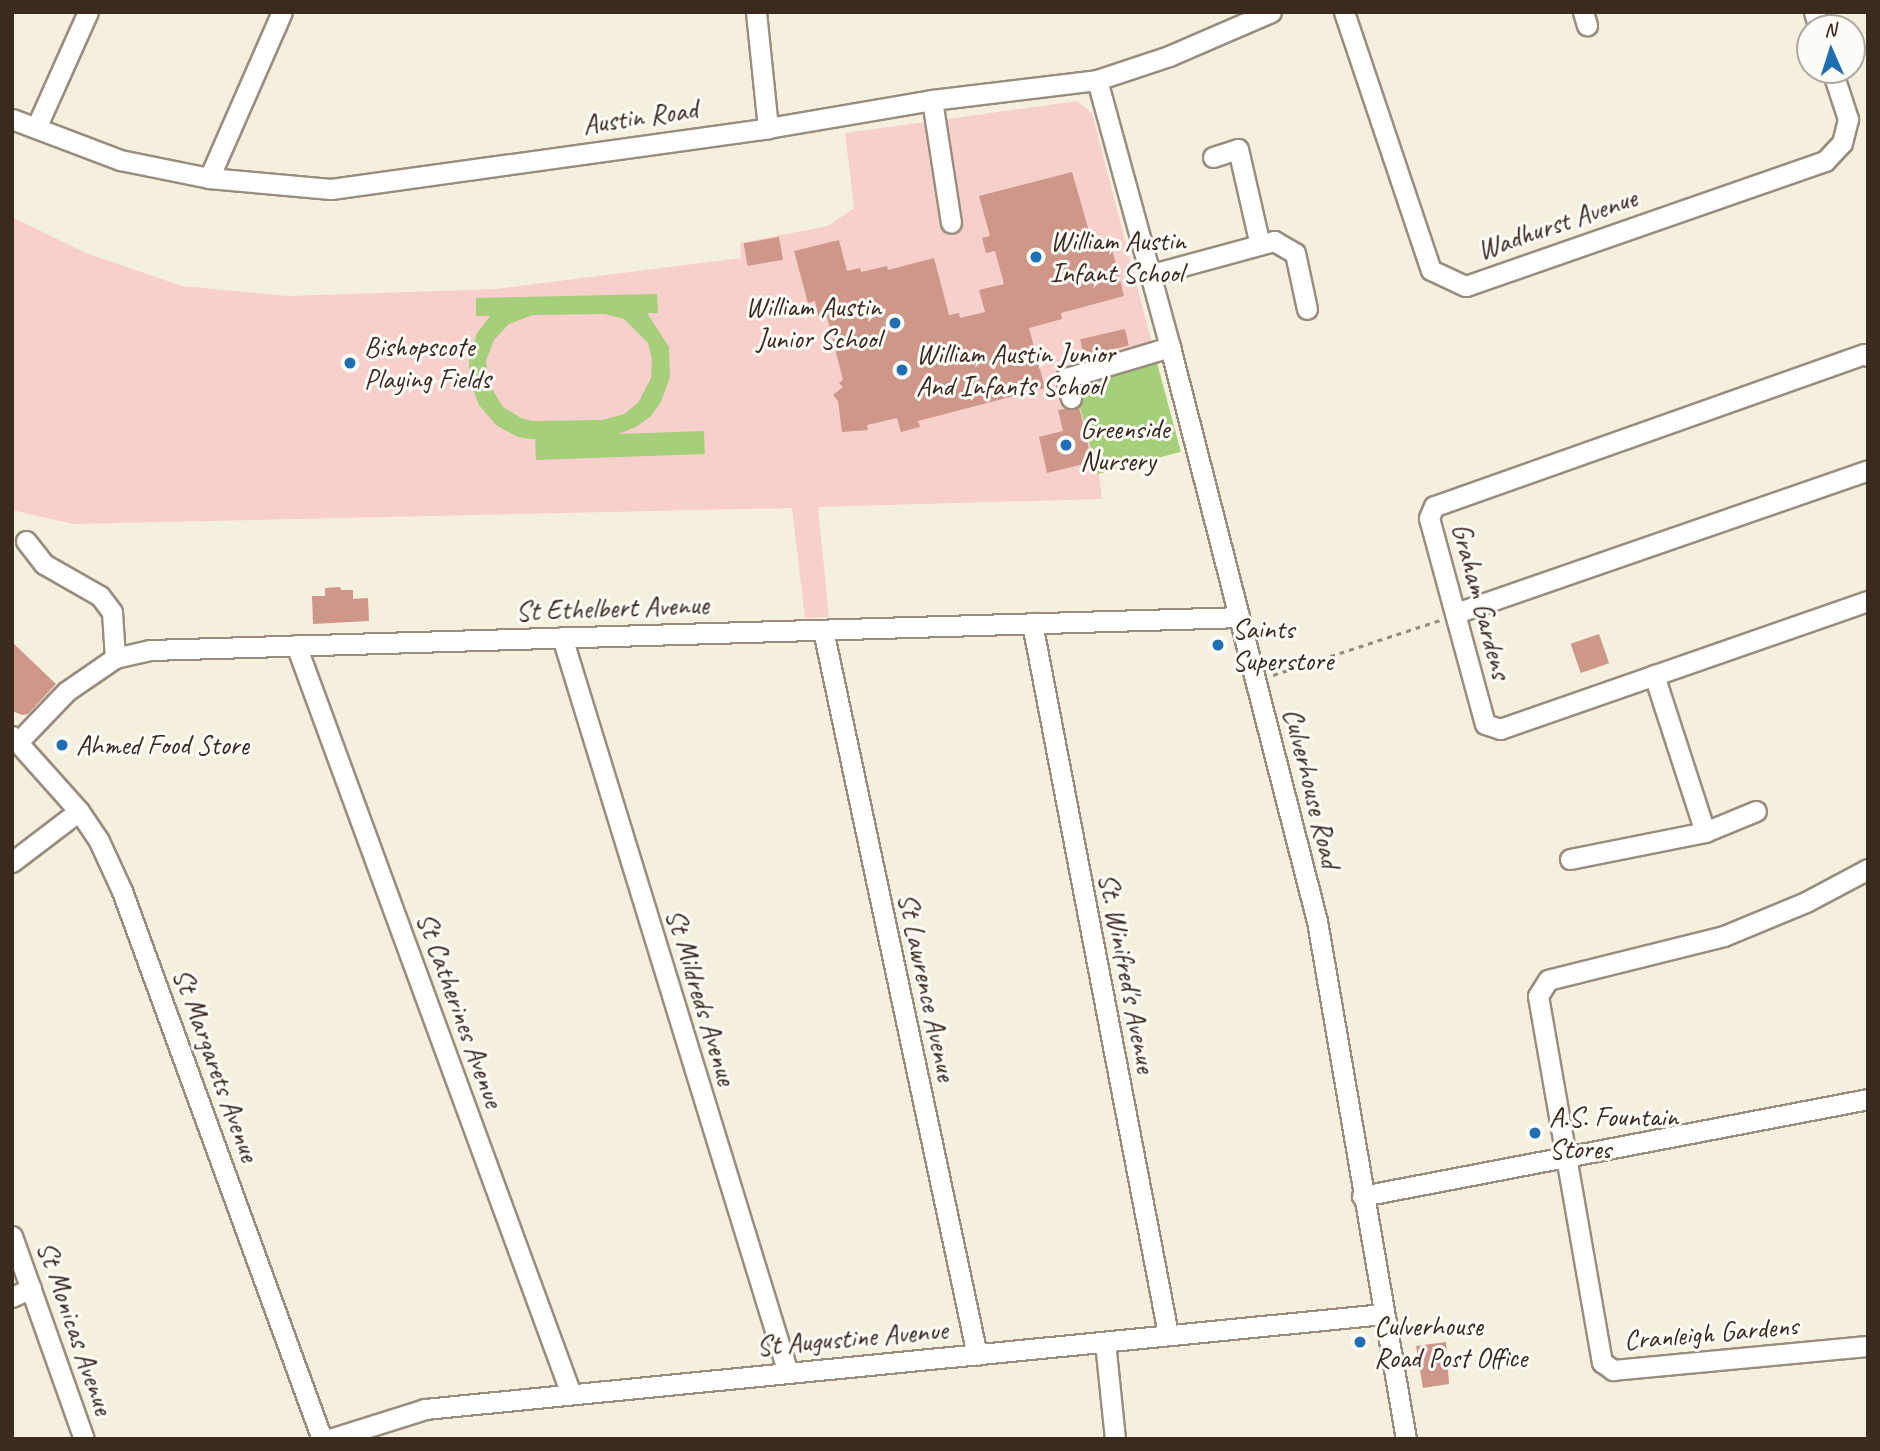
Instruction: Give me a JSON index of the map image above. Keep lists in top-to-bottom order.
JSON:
{
  "streets": {
    "street": [
      "Austin Road",
      "Wadhurst Avenue",
      "Graham Gardens",
      "St Ethelbert Avenue",
      "Culverhouse Road",
      "St. Winifred's Avenue",
      "St Lawrence Avenue",
      "St Mildreds Avenue",
      "St Catherines Avenue",
      "St Margarets Avenue",
      "St Monicas Avenue",
      "Cranleigh Gardens",
      "St Augustine Avenue"
    ]
  },
  "crossings": [
    ["Austin Road", "Culverhouse Road"],
    ["St Ethelbert Avenue", "Culverhouse Road"],
    ["St Ethelbert Avenue", "St. Winifred's Avenue"],
    ["St Ethelbert Avenue", "St Lawrence Avenue"],
    ["St Ethelbert Avenue", "St Mildreds Avenue"],
    ["St Ethelbert Avenue", "St Catherines Avenue"],
    ["St Ethelbert Avenue", "St Margarets Avenue"],
    ["Culverhouse Road", "St Augustine Avenue"],
    ["St. Winifred's Avenue", "St Augustine Avenue"],
    ["St Lawrence Avenue", "St Augustine Avenue"],
    ["St Mildreds Avenue", "St Augustine Avenue"],
    ["St Catherines Avenue", "St Augustine Avenue"]
  ],
  "places": [
    "William Austin Infant School",
    "William Austin Junior School",
    "Bishopscote Playing Fields",
    "William Austin Junior And Infants School",
    "Greenside Nursery",
    "Saints Superstore",
    "Ahmed Food Store",
    "A.S. Fountain Stores",
    "Culverhouse Road Post Office"
  ],
  "north": "top"
}
